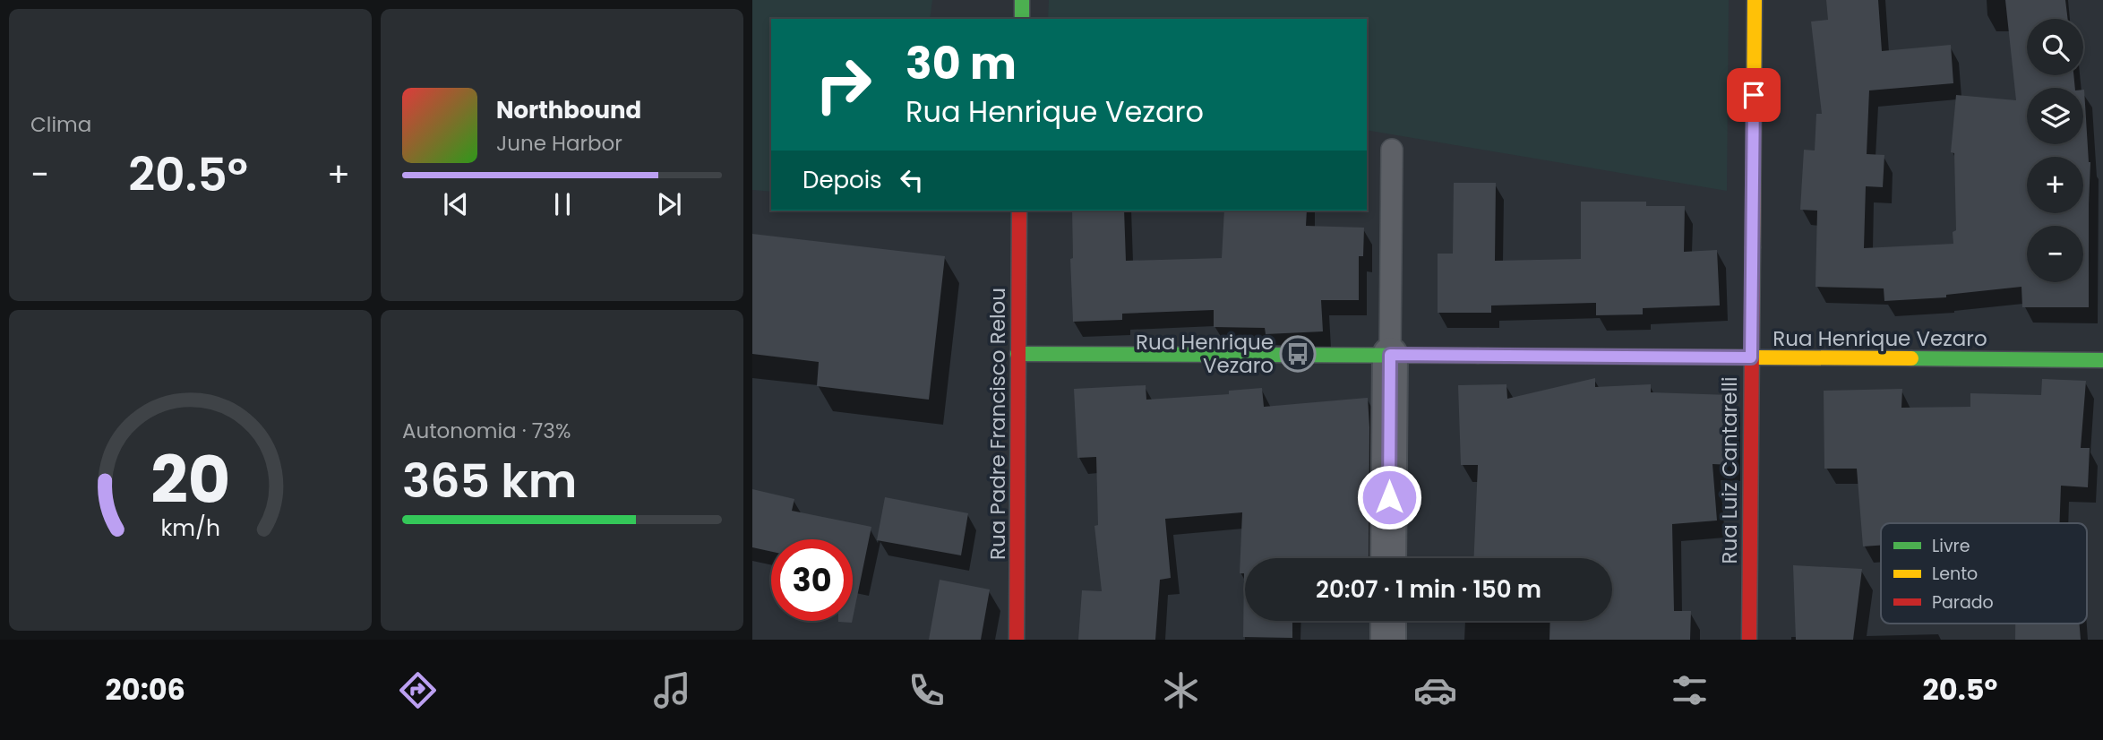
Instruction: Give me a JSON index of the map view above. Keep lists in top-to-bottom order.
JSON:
{
  "streets": {
    "street": ["Rua Henrique Vezaro", "Rua Padre Francisco Relou", "Rua Luiz Cantarelli"]
  },
  "crossings": [
    ["Rua Henrique Vezaro", "Rua Padre Francisco Relou"],
    ["Rua Henrique Vezaro", "Rua Luiz Cantarelli"]
  ],
  "places": {
    "bus stop": ["Rua Henrique Vezaro"]
  },
  "legend": ["Livre", "Lento", "Parado"],
  "page": {
    "tile": [
      "Clima",
      ["Autonomia · 73%", "365 km"]
    ],
    "map_buttons": ["+", "−"],
    "turn": ["30 m", "Rua Henrique Vezaro"],
    "song": ["Northbound", "June Harbor"],
    "heat": ["−", "20.5°", "+"],
    "then": "Depois",
    "limit": "30",
    "trip": "20:07 · 1 min · 150 m",
    "tabs": ["20:06", "20.5°"],
    "gauge": ["20", "km/h"]
  }
}
